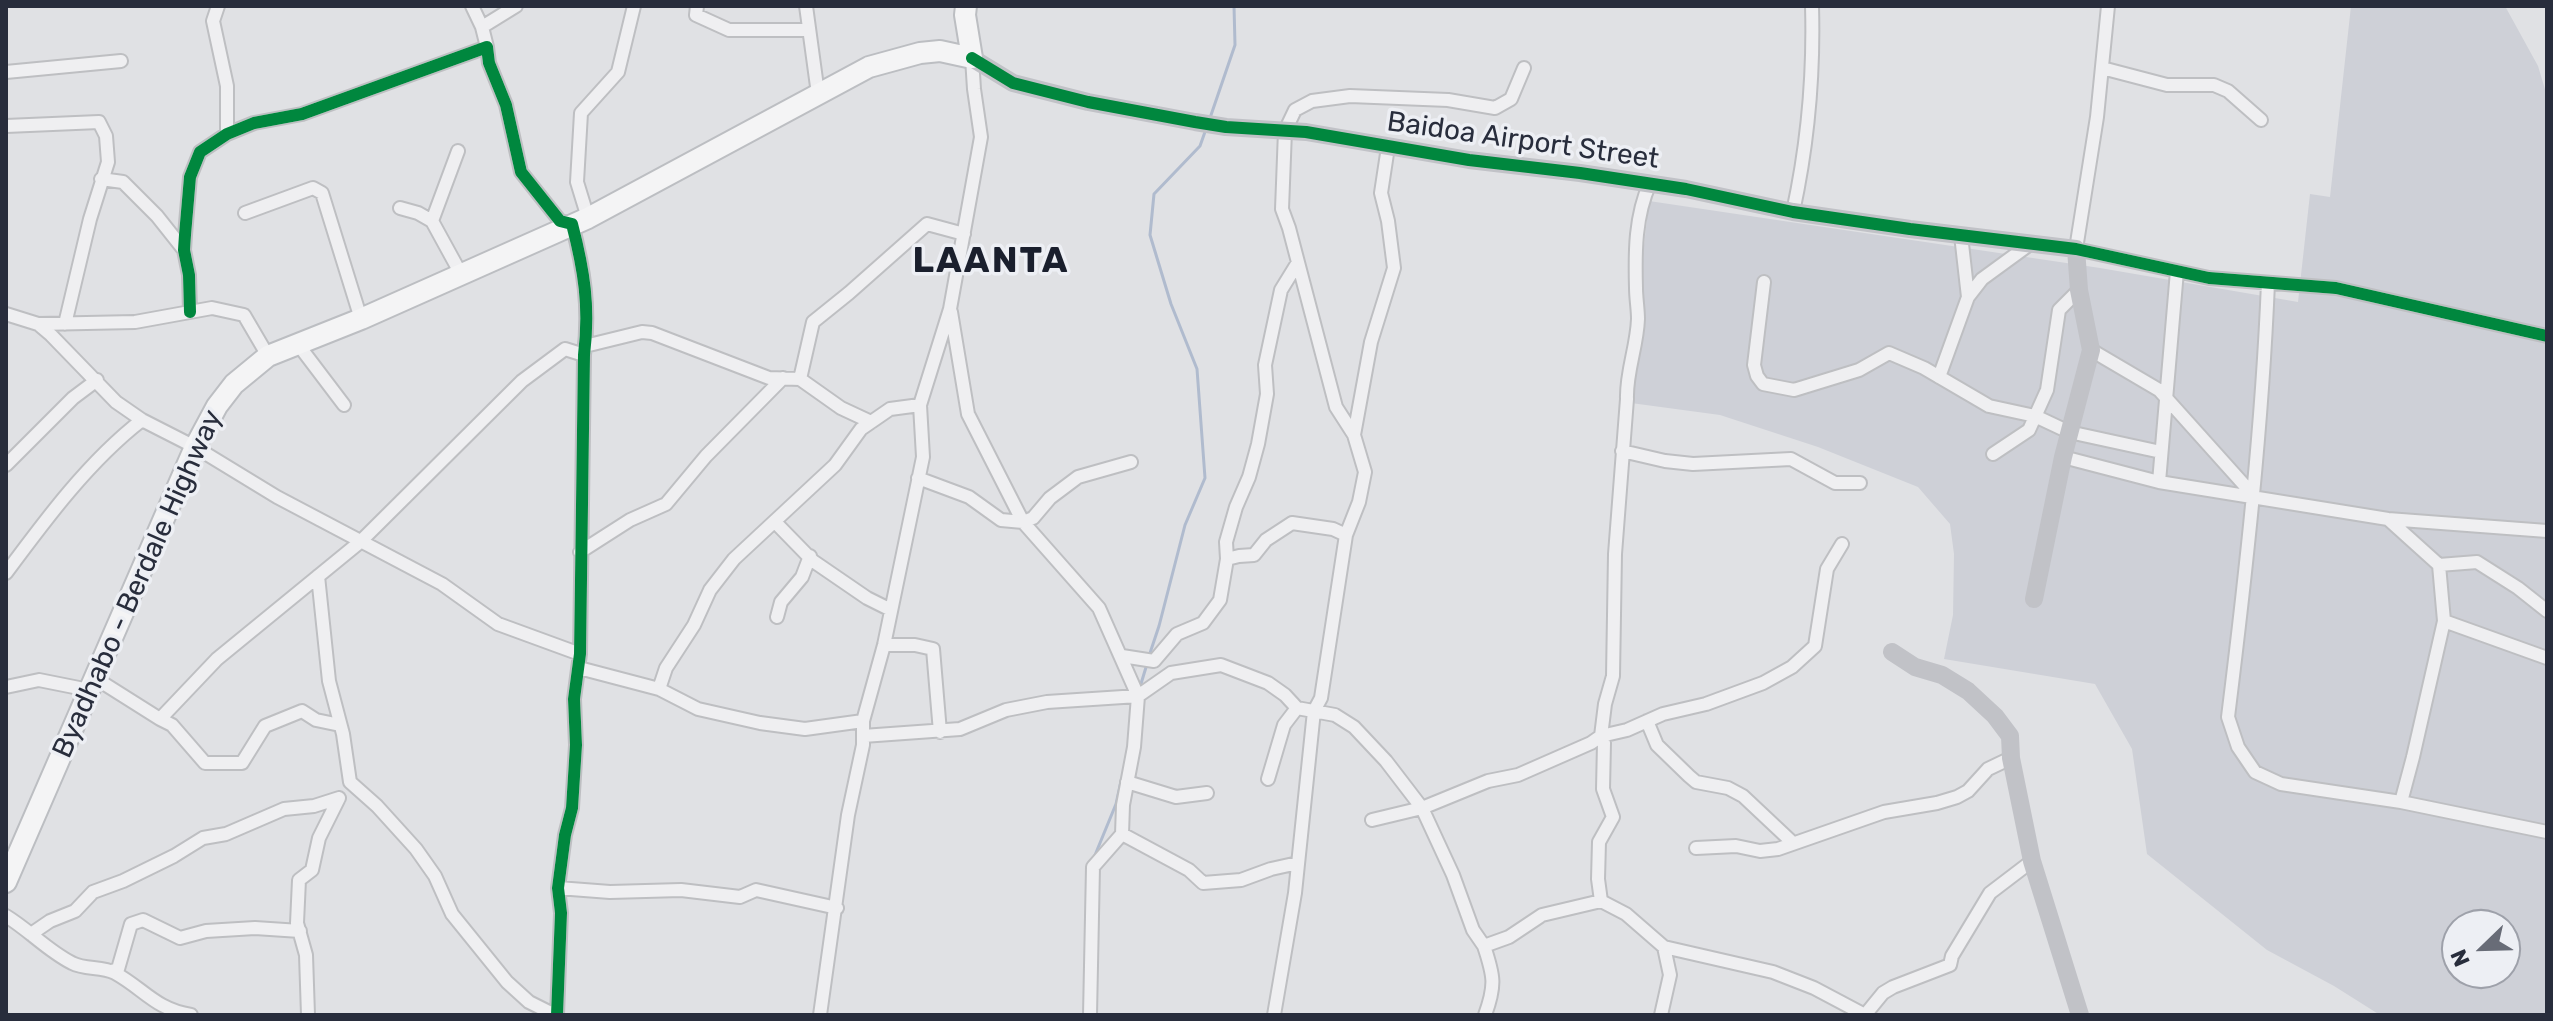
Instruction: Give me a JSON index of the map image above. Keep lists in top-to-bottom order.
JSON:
{
  "streets": {
    "main road": ["Byadhabo - Berdale Highway"],
    "street": ["Baidoa Airport Street"]
  },
  "crossings": [
    ["Baidoa Airport Street", "Byadhabo - Berdale Highway"]
  ],
  "districts": ["LAANTA"],
  "north": "bottom left"
}
